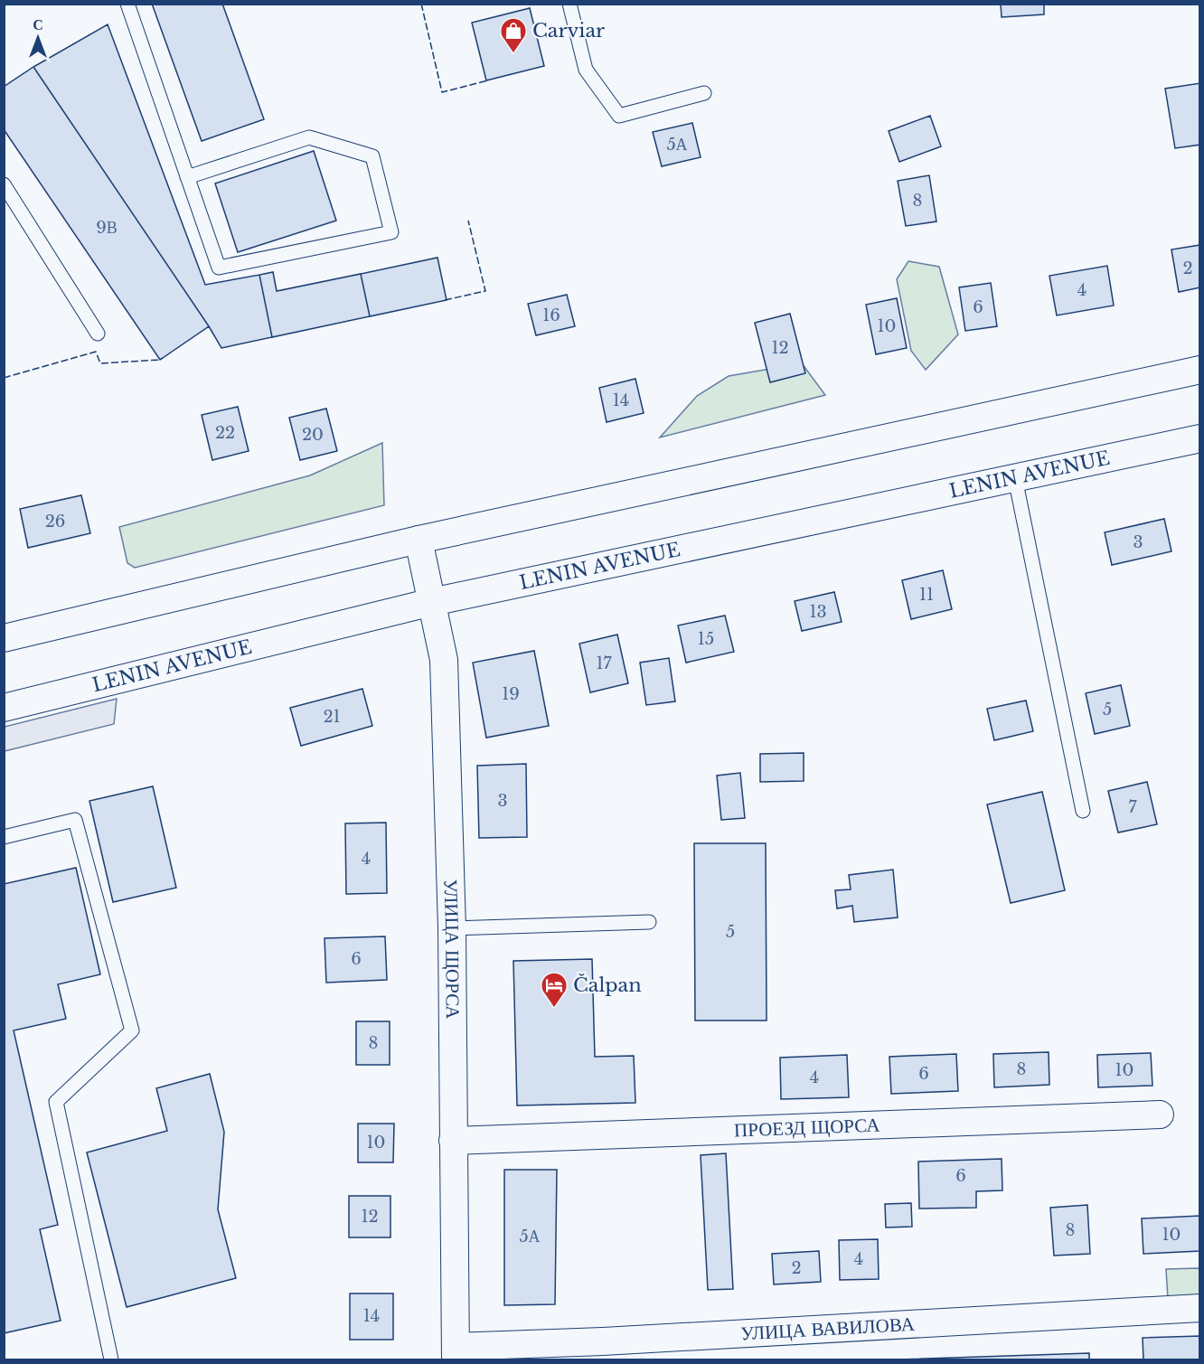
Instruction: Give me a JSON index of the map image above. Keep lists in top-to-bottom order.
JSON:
{
  "streets": {
    "street": [
      "LENIN AVENUE",
      "УЛИЦА ЩОРСА",
      "ПРОЕЗД ЩОРСА",
      "УЛИЦА ВАВИЛОВА"
    ]
  },
  "crossings": [
    ["LENIN AVENUE", "УЛИЦА ЩОРСА"],
    ["УЛИЦА ЩОРСА", "ПРОЕЗД ЩОРСА"],
    ["УЛИЦА ЩОРСА", "УЛИЦА ВАВИЛОВА"]
  ],
  "places": {
    "shop": ["Carviar"],
    "hotel": ["Čalpan"]
  },
  "house_numbers": [
    "5А",
    "8",
    "9В",
    "2",
    "4",
    "6",
    "16",
    "10",
    "12",
    "14",
    "22",
    "20",
    "26",
    "3",
    "11",
    "13",
    "15",
    "17",
    "19",
    "5",
    "21",
    "3",
    "7",
    "4",
    "5",
    "6",
    "8",
    "8",
    "10",
    "6",
    "4",
    "10",
    "6",
    "12",
    "8",
    "10",
    "5А",
    "4",
    "2",
    "14"
  ],
  "north": "top"
}
